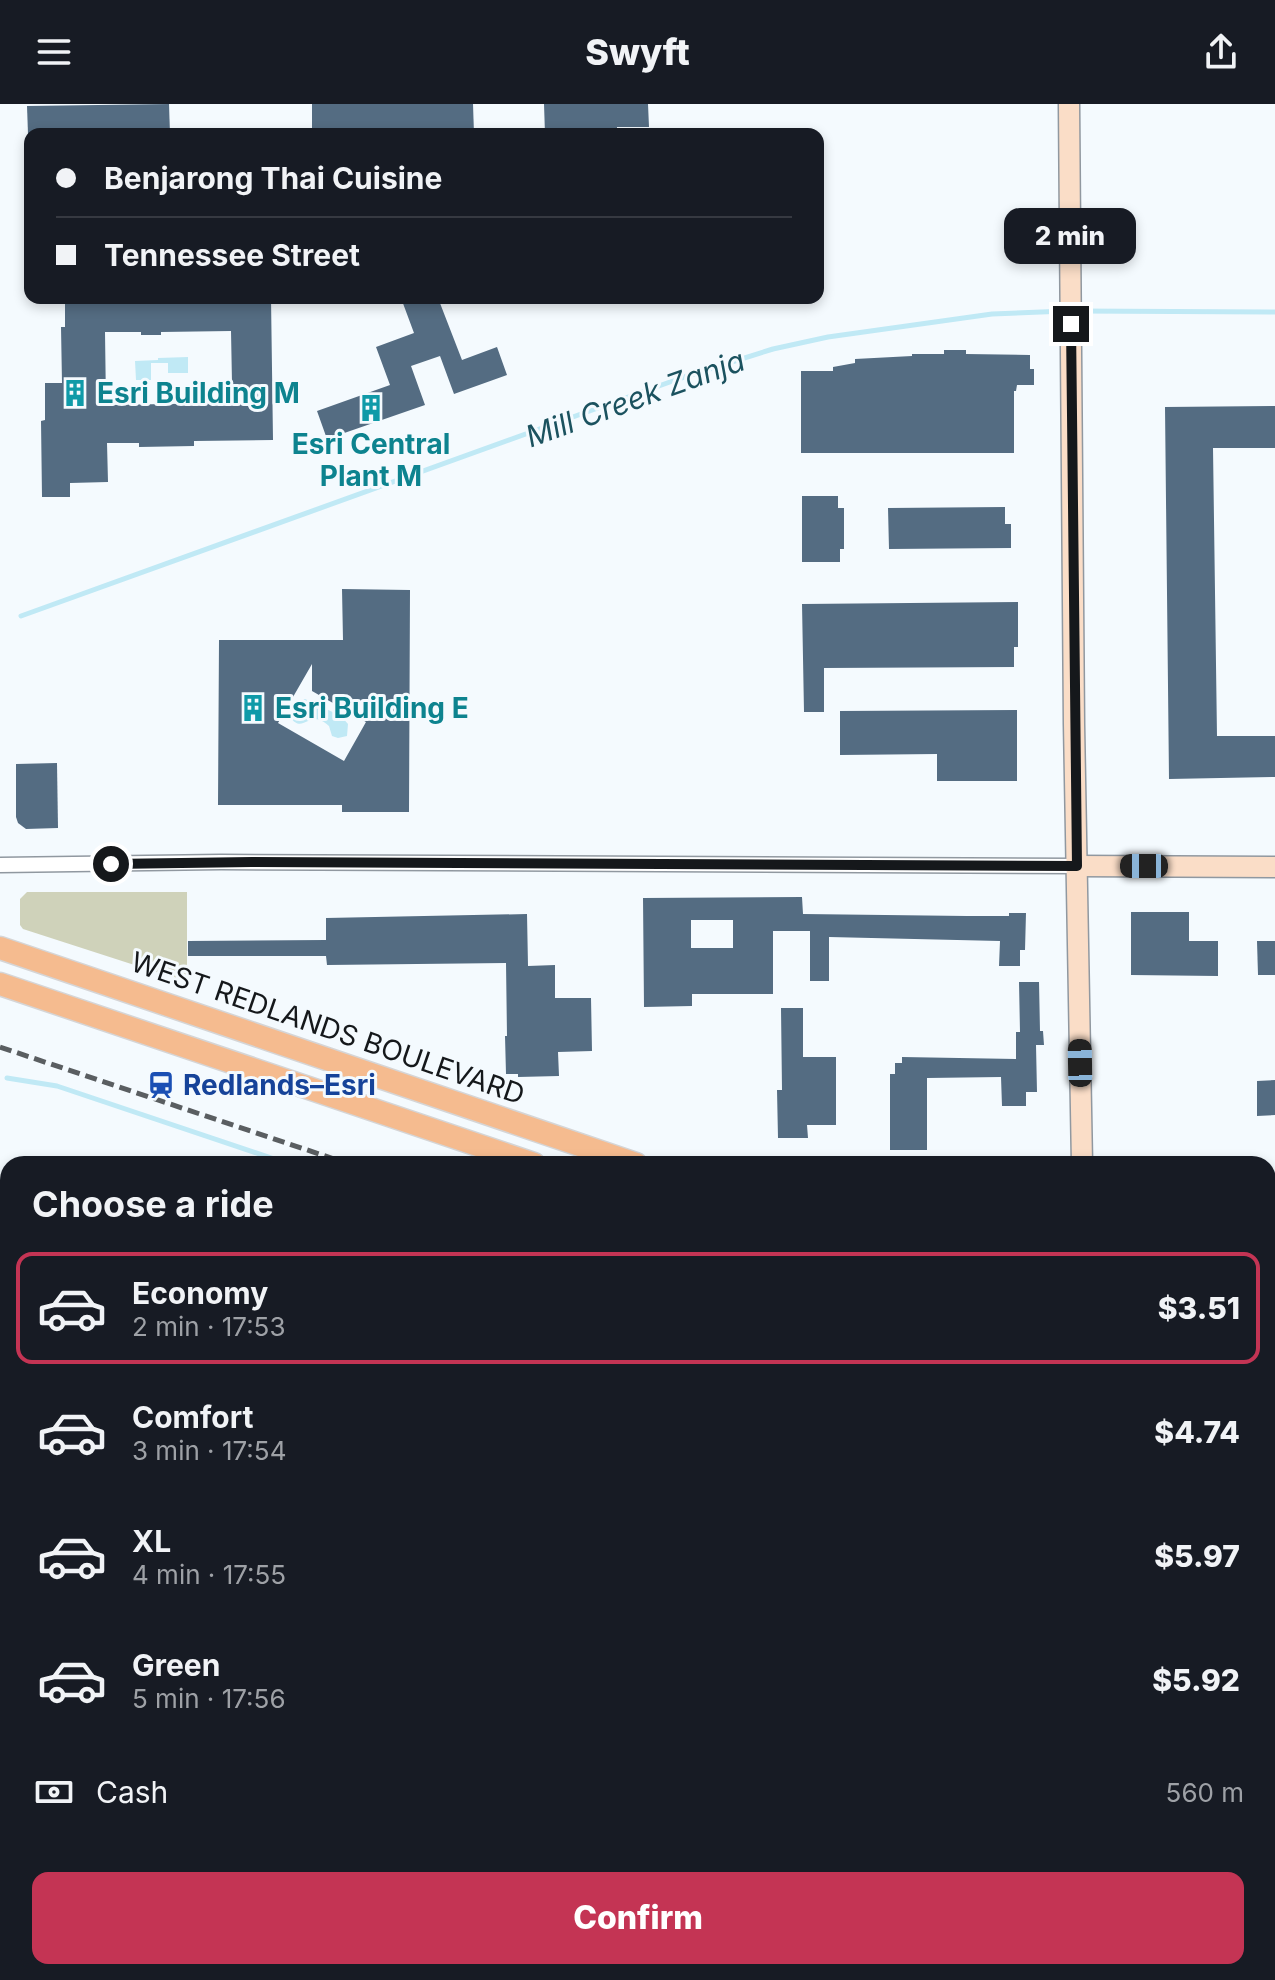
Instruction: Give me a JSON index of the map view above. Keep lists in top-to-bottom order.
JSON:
{
  "streets": {
    "main road": ["WEST REDLANDS BOULEVARD"]
  },
  "water": ["Mill Creek Zanja"],
  "places": {
    "building": ["Esri Building M", "Esri Central Plant M", "Esri Building E"],
    "station": ["Redlands–Esri"]
  },
  "page": {
    "header": "Swyft",
    "banner": ["Benjarong Thai Cuisine", "Tennessee Street"],
    "bubble": "2 min",
    "heading": "Choose a ride",
    "list": [
      {
        "name": "Economy",
        "note": "2 min · 17:53",
        "value": "$3.51"
      },
      {
        "name": "Comfort",
        "note": "3 min · 17:54",
        "value": "$4.74"
      },
      {
        "name": "XL",
        "note": "4 min · 17:55",
        "value": "$5.97"
      },
      {
        "name": "Green",
        "note": "5 min · 17:56",
        "value": "$5.92"
      }
    ],
    "pay": ["Cash", "560 m"],
    "buttons": "Confirm"
  }
}
